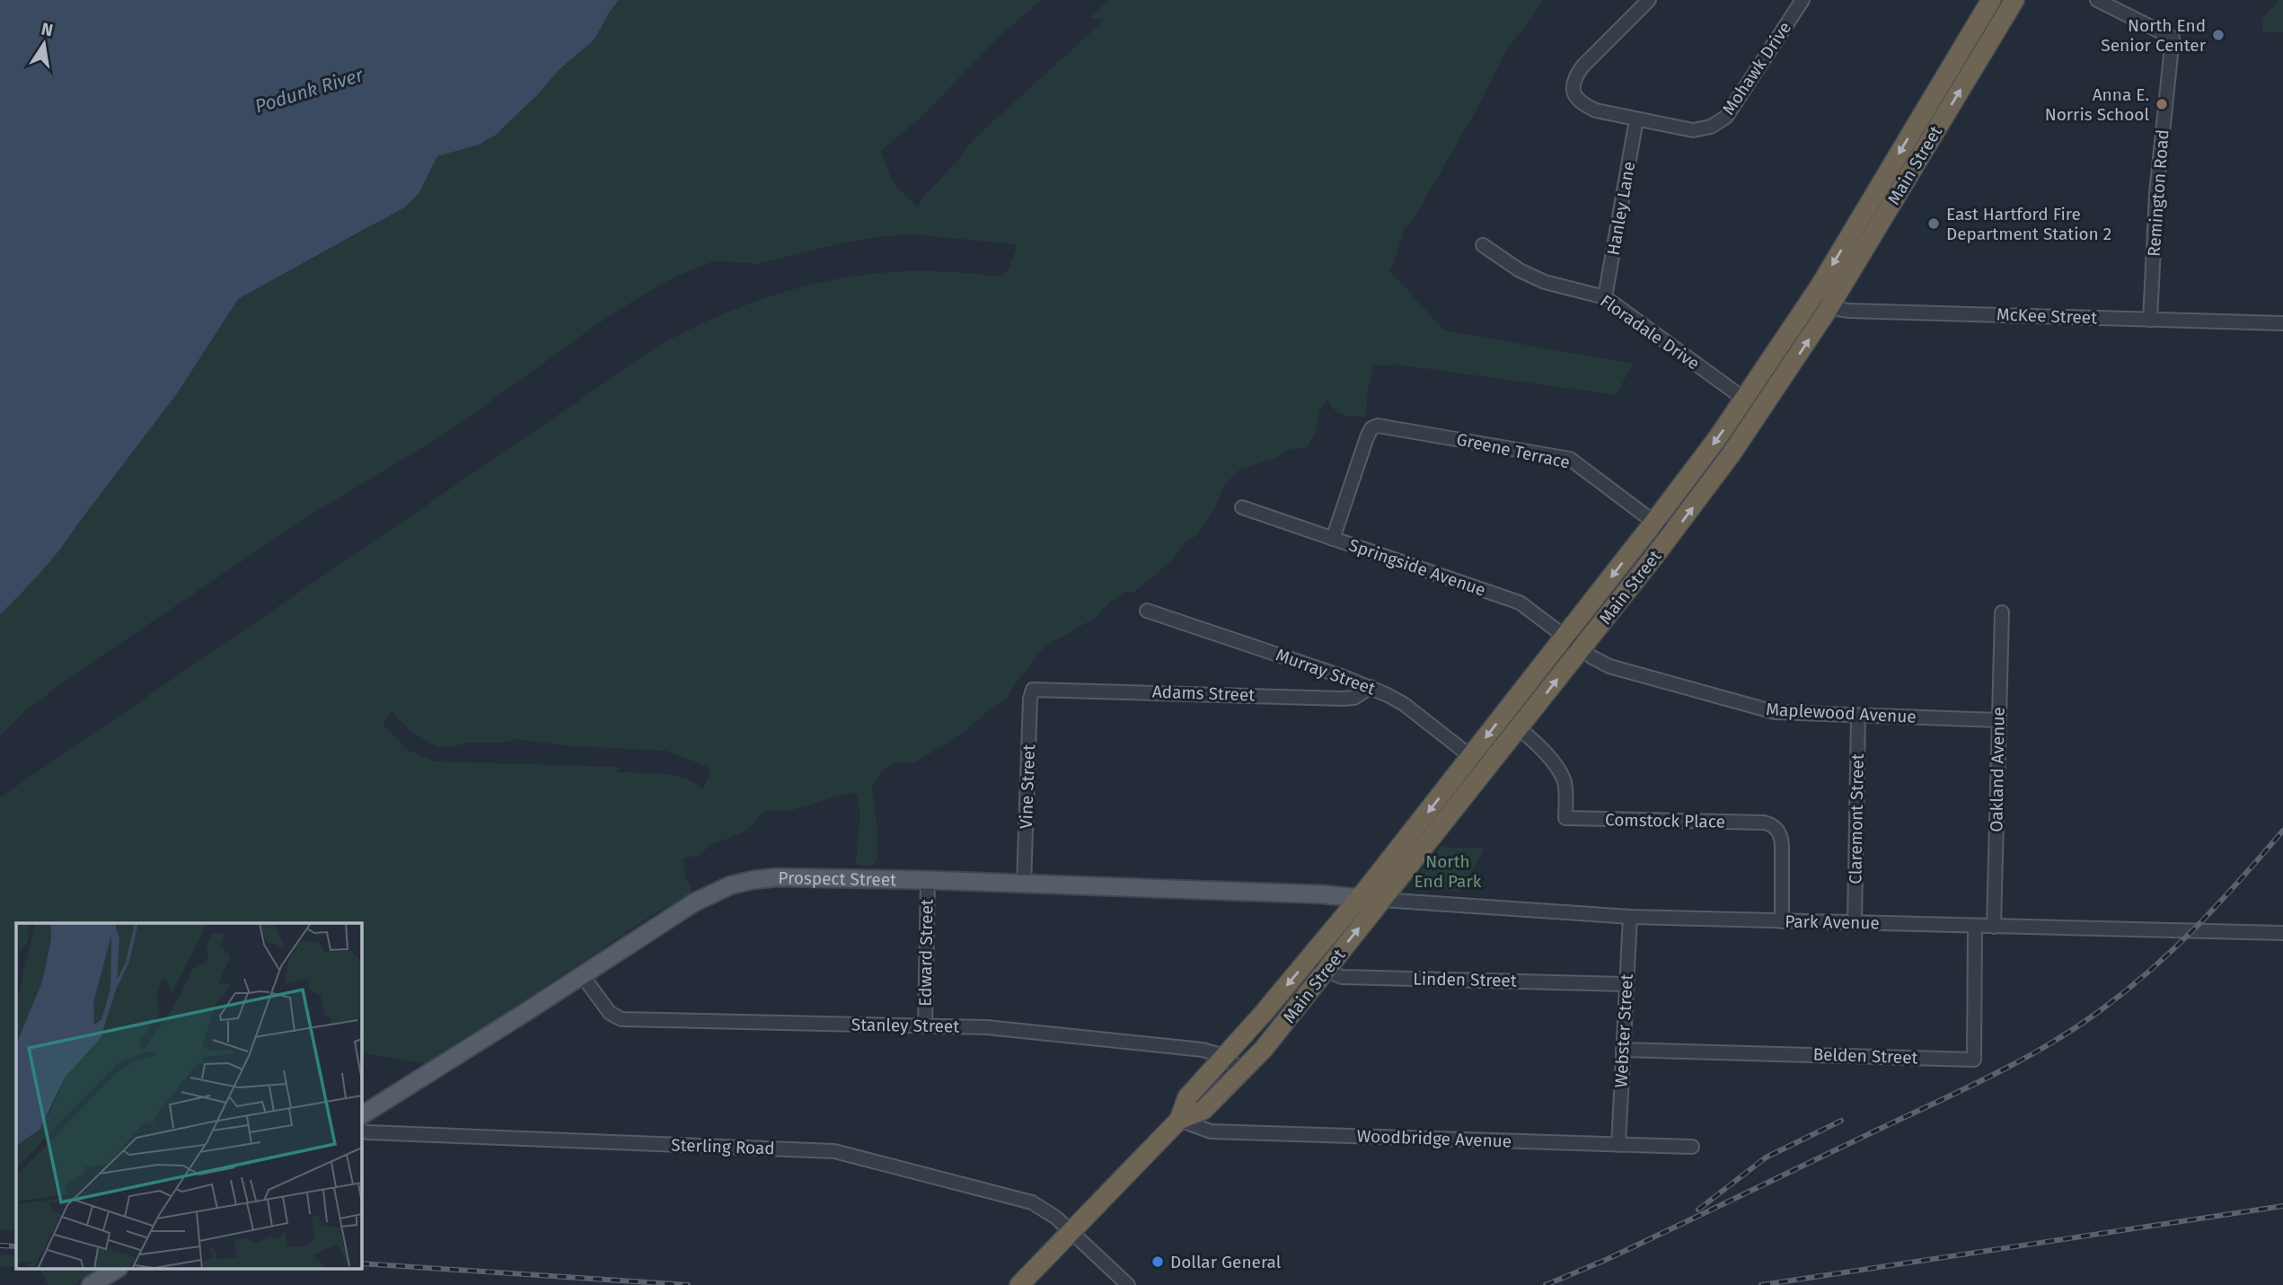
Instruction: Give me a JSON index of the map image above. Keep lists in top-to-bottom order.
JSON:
{
  "streets": {
    "highway": ["Main Street"],
    "main road": ["Prospect Street"],
    "street": [
      "Mohawk Drive",
      "Remington Road",
      "Hanley Lane",
      "McKee Street",
      "Floradale Drive",
      "Greene Terrace",
      "Springside Avenue",
      "Murray Street",
      "Adams Street",
      "Maplewood Avenue",
      "Oakland Avenue",
      "Vine Street",
      "Claremont Street",
      "Comstock Place",
      "Park Avenue",
      "Edward Street",
      "Linden Street",
      "Stanley Street",
      "Webster Street",
      "Belden Street",
      "Woodbridge Avenue",
      "Sterling Road"
    ]
  },
  "crossings": [
    ["Mohawk Drive", "Hanley Lane"],
    ["Main Street", "McKee Street"],
    ["Main Street", "Floradale Drive"],
    ["Main Street", "Greene Terrace"],
    ["Main Street", "Springside Avenue"],
    ["Main Street", "Murray Street"],
    ["Main Street", "Maplewood Avenue"],
    ["Main Street", "Comstock Place"],
    ["Main Street", "Prospect Street"],
    ["Main Street", "Park Avenue"],
    ["Main Street", "Linden Street"],
    ["Main Street", "Stanley Street"],
    ["Main Street", "Woodbridge Avenue"],
    ["Main Street", "Sterling Road"],
    ["Remington Road", "McKee Street"],
    ["Hanley Lane", "Floradale Drive"],
    ["Greene Terrace", "Springside Avenue"],
    ["Springside Avenue", "Maplewood Avenue"],
    ["Murray Street", "Adams Street"],
    ["Adams Street", "Vine Street"],
    ["Maplewood Avenue", "Oakland Avenue"],
    ["Maplewood Avenue", "Claremont Street"],
    ["Oakland Avenue", "Park Avenue"],
    ["Vine Street", "Prospect Street"],
    ["Claremont Street", "Park Avenue"],
    ["Comstock Place", "Park Avenue"],
    ["Prospect Street", "Park Avenue"],
    ["Prospect Street", "Edward Street"],
    ["Prospect Street", "Stanley Street"],
    ["Park Avenue", "Webster Street"],
    ["Park Avenue", "Belden Street"],
    ["Edward Street", "Stanley Street"],
    ["Linden Street", "Webster Street"],
    ["Webster Street", "Belden Street"],
    ["Webster Street", "Woodbridge Avenue"]
  ],
  "water": ["Podunk River"],
  "parks": ["North End Park"],
  "places": [
    "North End Senior Center",
    "Anna E. Norris School",
    "East Hartford Fire Department Station 2",
    "Dollar General"
  ],
  "north": "top"
}
